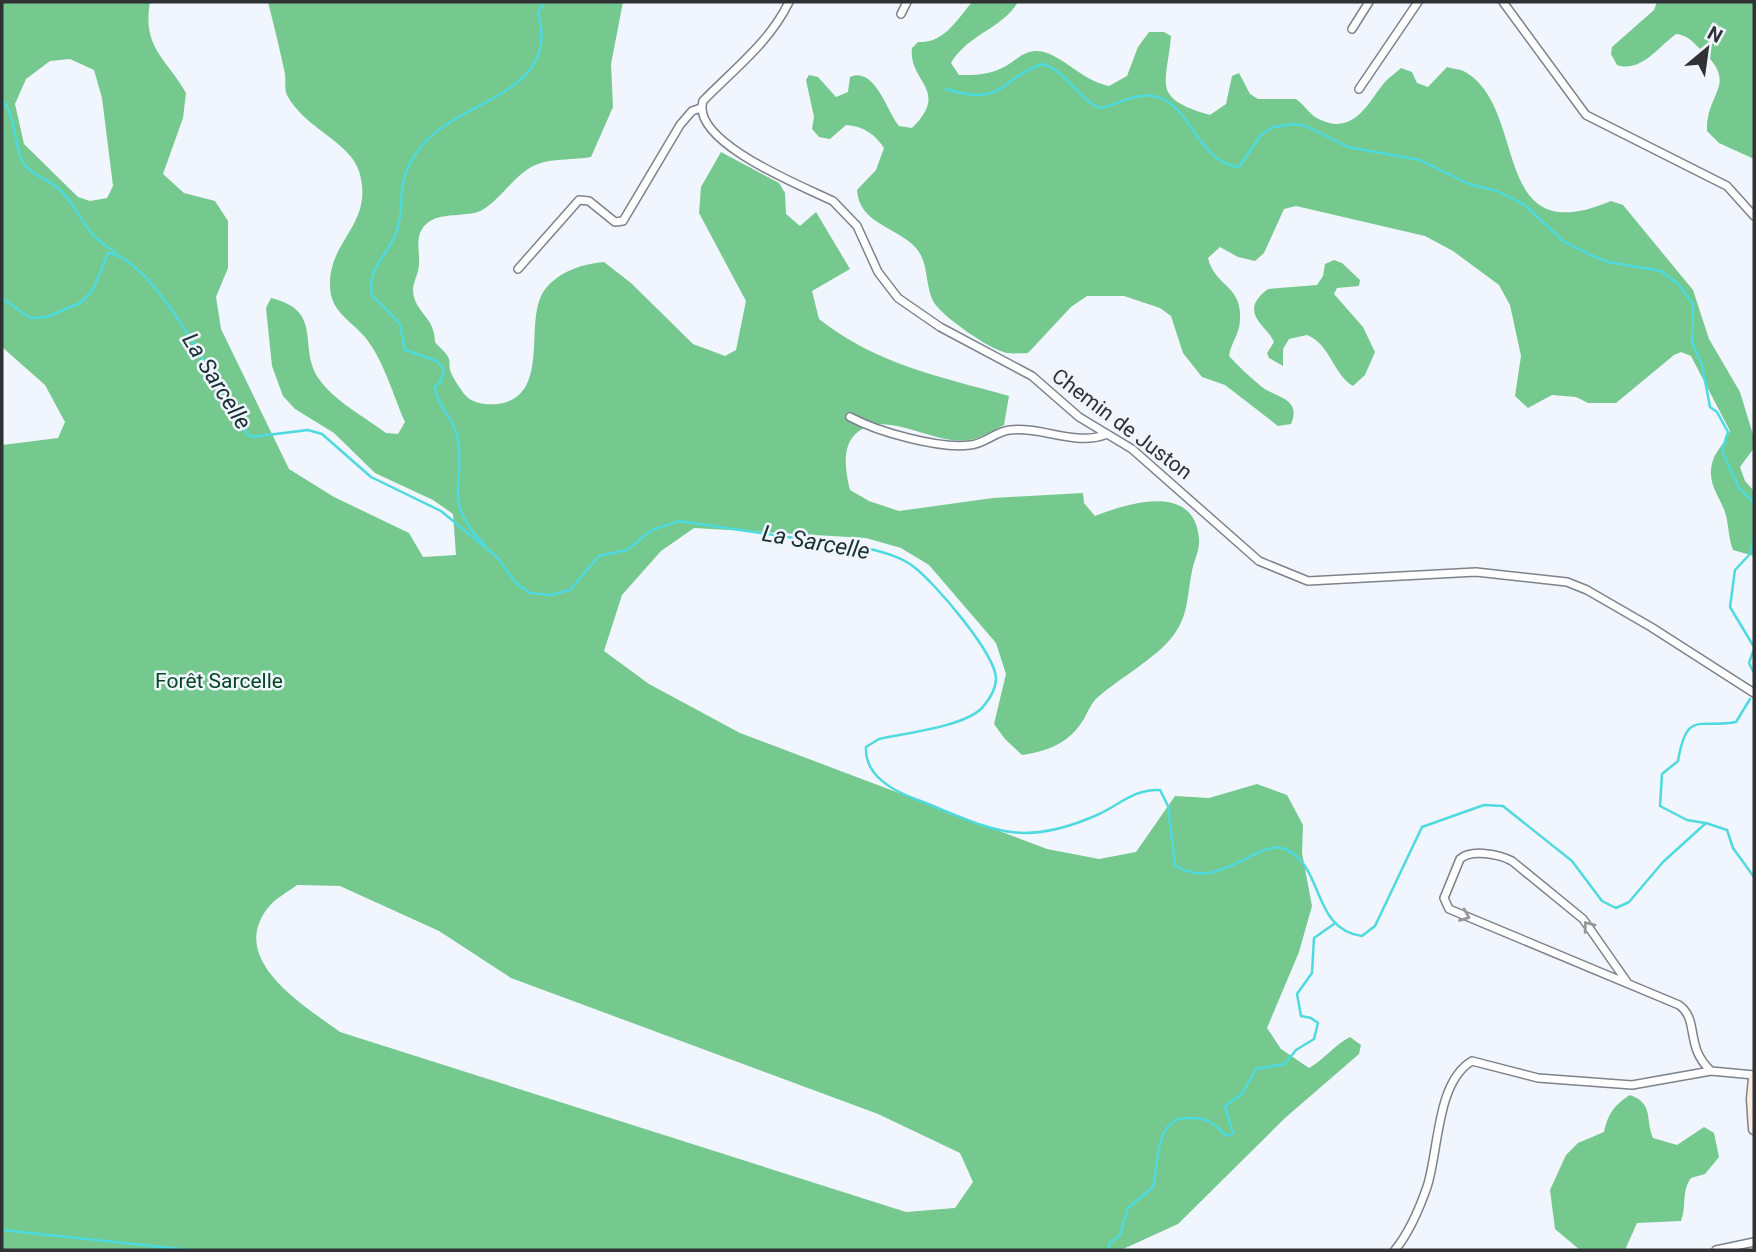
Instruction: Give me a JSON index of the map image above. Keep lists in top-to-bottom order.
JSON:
{
  "streets": {
    "street": ["Chemin de Juston"]
  },
  "water": ["La Sarcelle"],
  "parks": ["Forêt Sarcelle"],
  "north": "top right"
}
